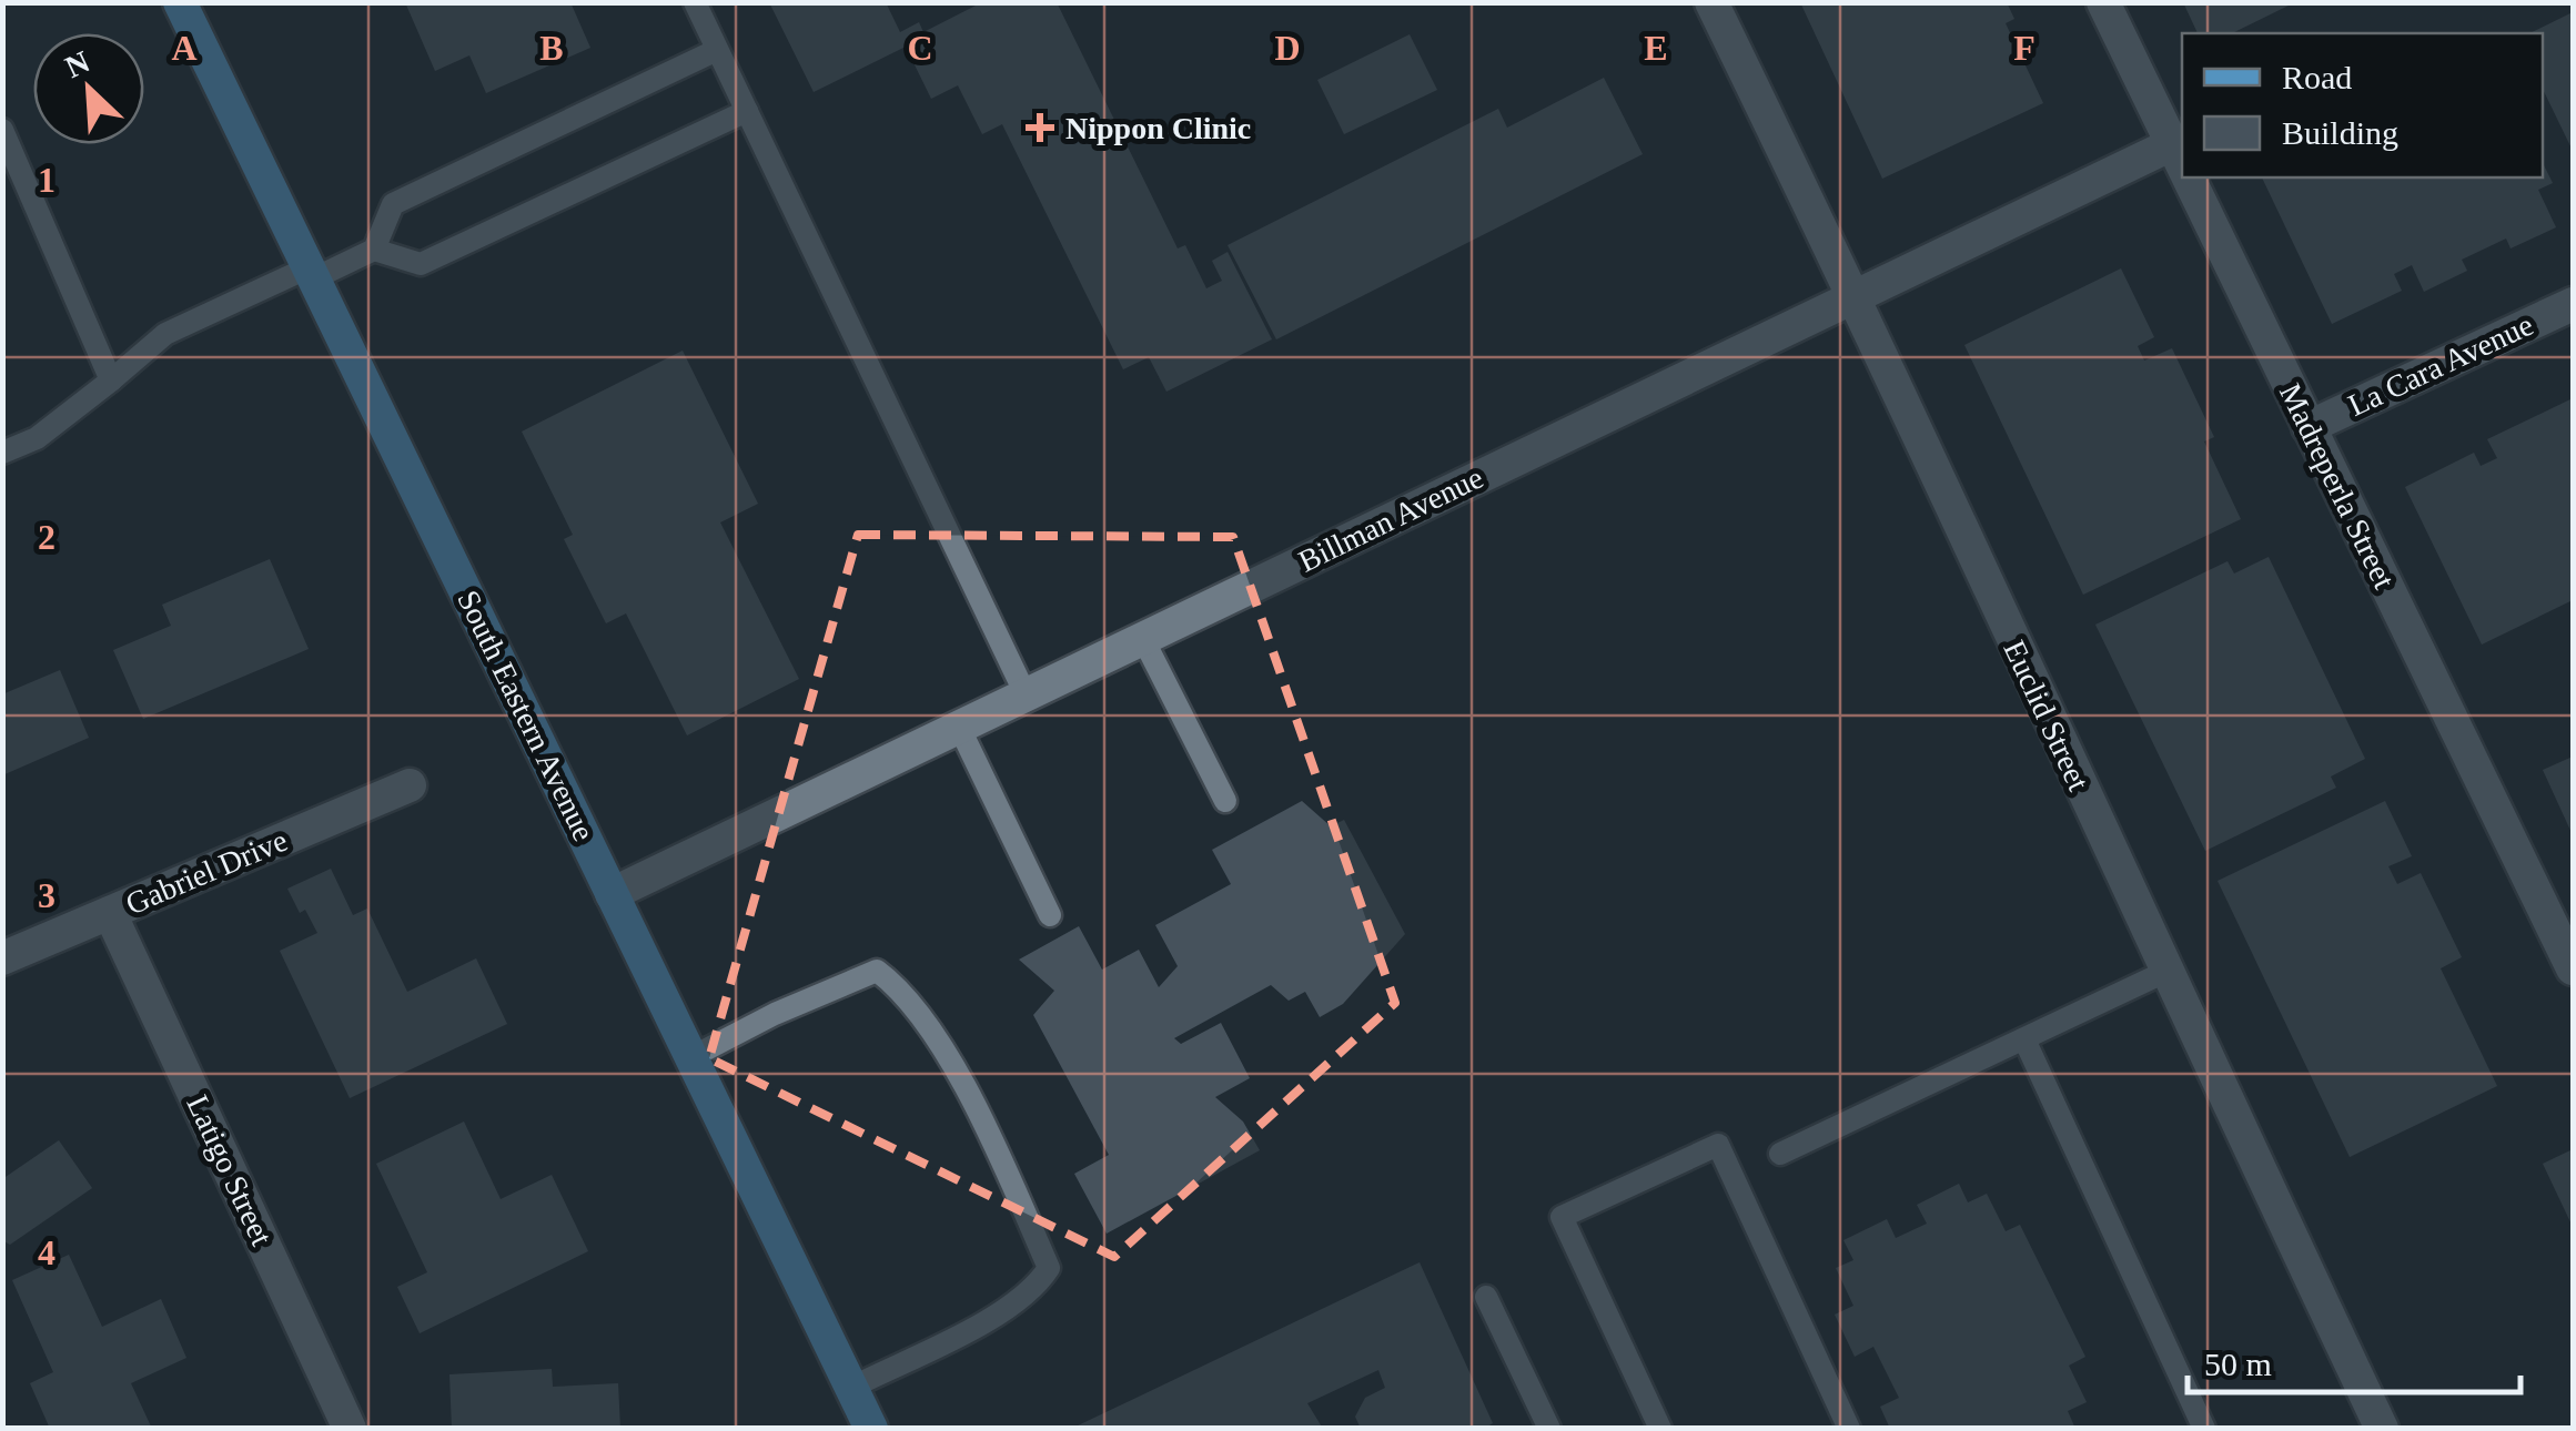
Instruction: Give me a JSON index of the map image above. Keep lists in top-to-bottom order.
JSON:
{
  "streets": {
    "main road": ["South Eastern Avenue"],
    "street": [
      "La Cara Avenue",
      "Madreperla Street",
      "Billman Avenue",
      "Euclid Street",
      "Gabriel Drive",
      "Latigo Street"
    ]
  },
  "crossings": [
    ["La Cara Avenue", "Madreperla Street"],
    ["Madreperla Street", "Billman Avenue"],
    ["Billman Avenue", "South Eastern Avenue"],
    ["Billman Avenue", "Euclid Street"],
    ["Gabriel Drive", "Latigo Street"]
  ],
  "places": {
    "health": ["Nippon Clinic"]
  },
  "legend": ["Road", "Building"],
  "scale_bar": "50 m",
  "north": "top left",
  "grid": {
    "columns": [
      "A",
      "B",
      "C",
      "D",
      "E",
      "F"
    ],
    "rows": [
      "1",
      "2",
      "3",
      "4"
    ]
  }
}
